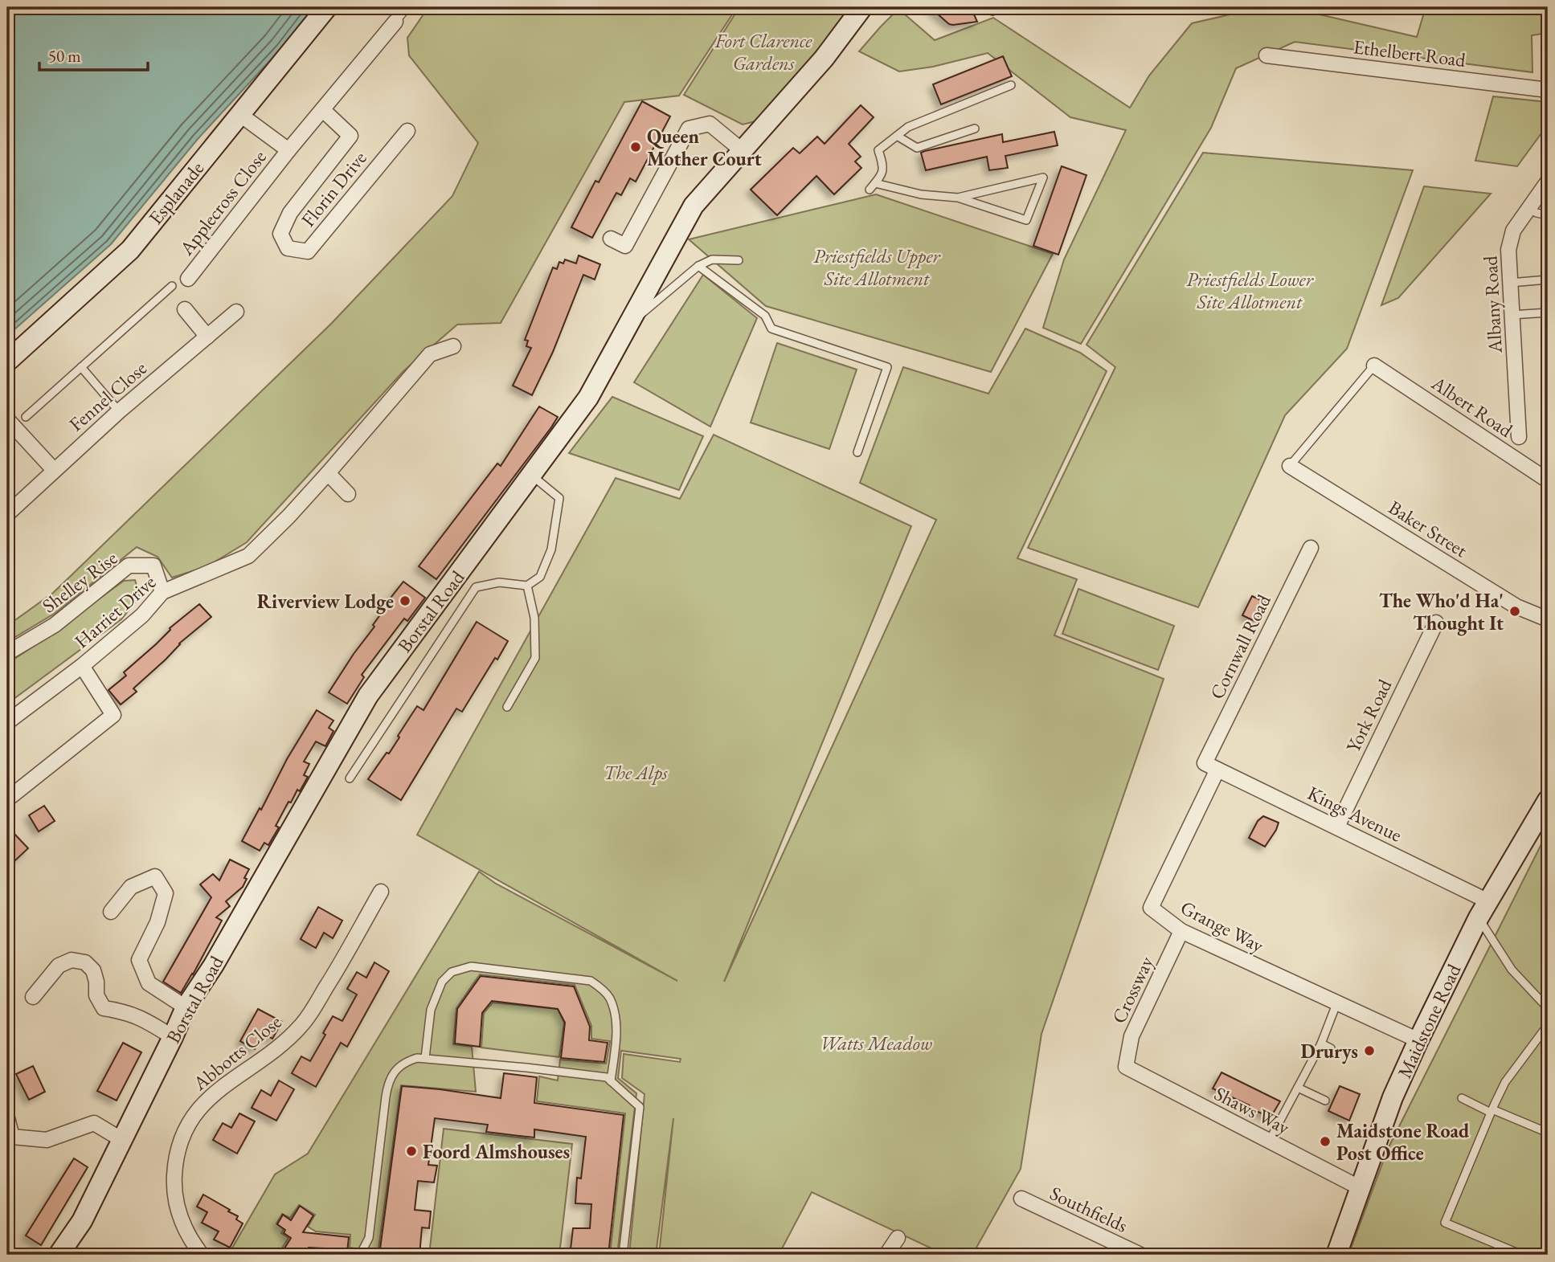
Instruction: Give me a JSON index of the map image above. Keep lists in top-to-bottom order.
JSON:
{
  "streets": {
    "street": [
      "Ethelbert Road",
      "Florin Drive",
      "Esplanade",
      "Applecross Close",
      "Albany Road",
      "Fennel Close",
      "Albert Road",
      "Baker Street",
      "Shelley Rise",
      "Harriet Drive",
      "Borstal Road",
      "Cornwall Road",
      "York Road",
      "Kings Avenue",
      "Grange Way",
      "Crossway",
      "Maidstone Road",
      "Abbotts Close",
      "Shaws Way",
      "Southfields"
    ]
  },
  "crossings": [
    ["Florin Drive", "Applecross Close"],
    ["Esplanade", "Applecross Close"],
    ["Shelley Rise", "Harriet Drive"],
    ["Cornwall Road", "Kings Avenue"],
    ["Cornwall Road", "Grange Way"],
    ["York Road", "Kings Avenue"],
    ["Kings Avenue", "Grange Way"],
    ["Kings Avenue", "Maidstone Road"],
    ["Grange Way", "Crossway"],
    ["Grange Way", "Maidstone Road"],
    ["Crossway", "Shaws Way"],
    ["Maidstone Road", "Shaws Way"]
  ],
  "parks": [
    "Fort Clarence Gardens",
    "Priestfields Upper Site Allotment",
    "Priestfields Lower Site Allotment",
    "The Alps",
    "Watts Meadow"
  ],
  "places": [
    "Queen Mother Court",
    "Riverview Lodge",
    "The Who'd Ha' Thought It",
    "Drurys",
    "Maidstone Road Post Office",
    "Foord Almshouses"
  ],
  "scale_bar": "50 m"
}
